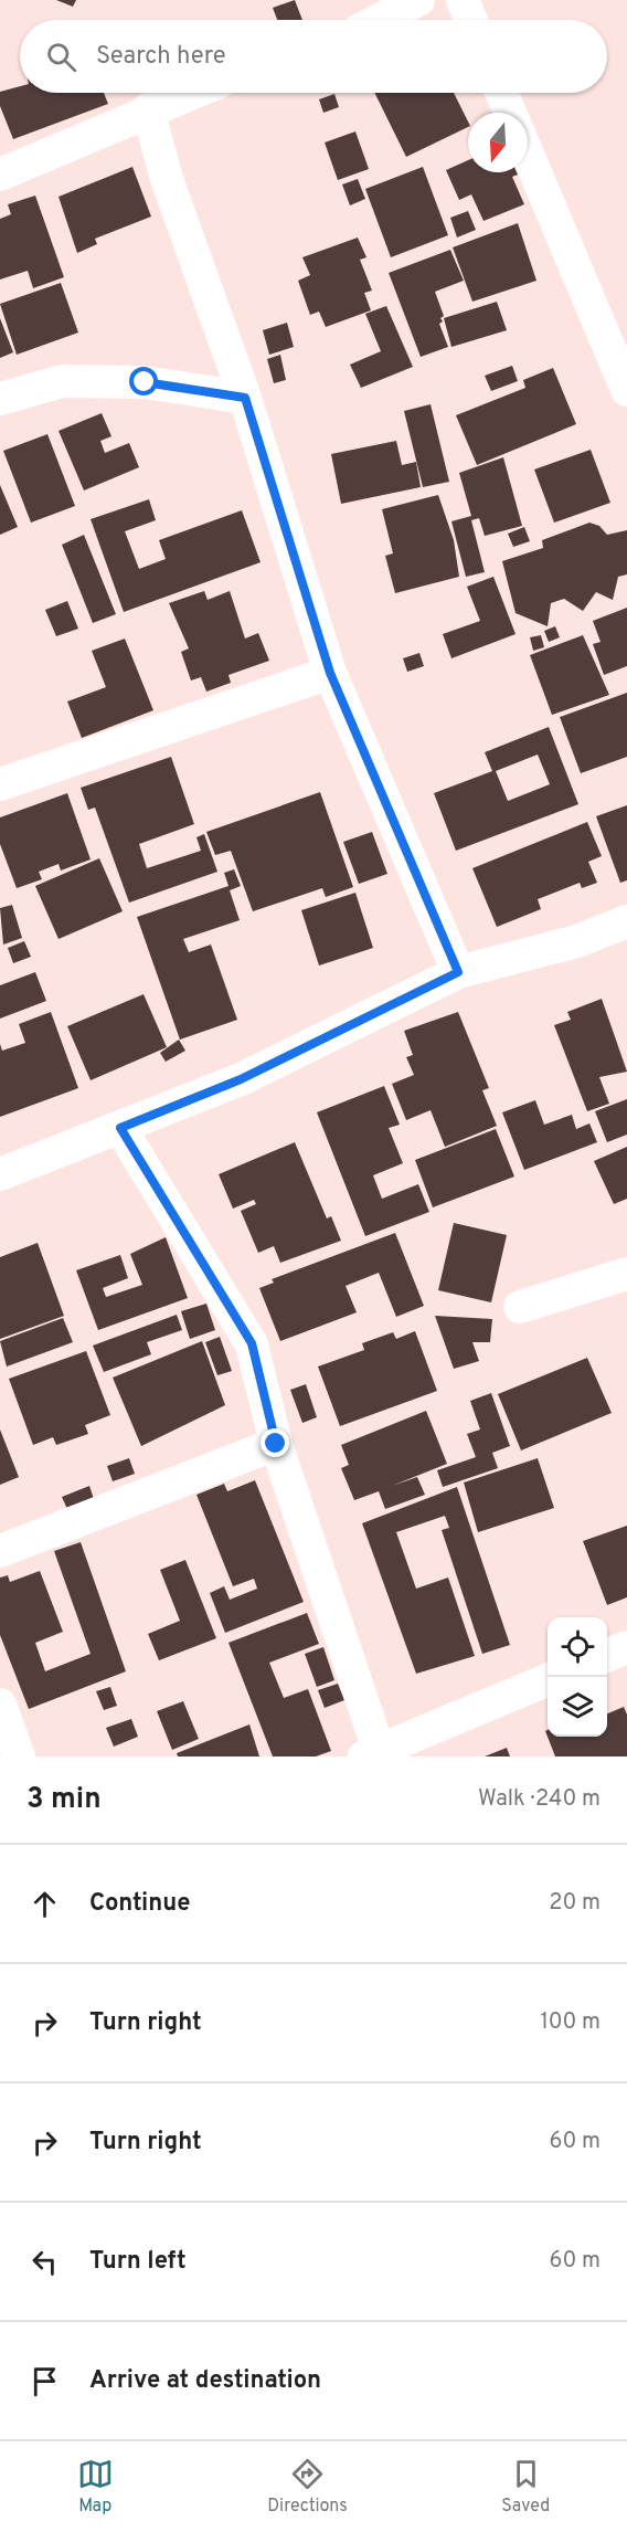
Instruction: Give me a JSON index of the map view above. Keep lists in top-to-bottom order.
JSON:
{
  "north": "bottom",
  "page": {
    "search": "Search here",
    "heading": ["3 min", "Walk · 240 m"],
    "list": [
      ["Continue", "20 m"],
      ["Turn right", "100 m"],
      ["Turn right", "60 m"],
      ["Turn left", "60 m"],
      "Arrive at destination"
    ],
    "nav": ["Map", "Directions", "Saved"]
  }
}
